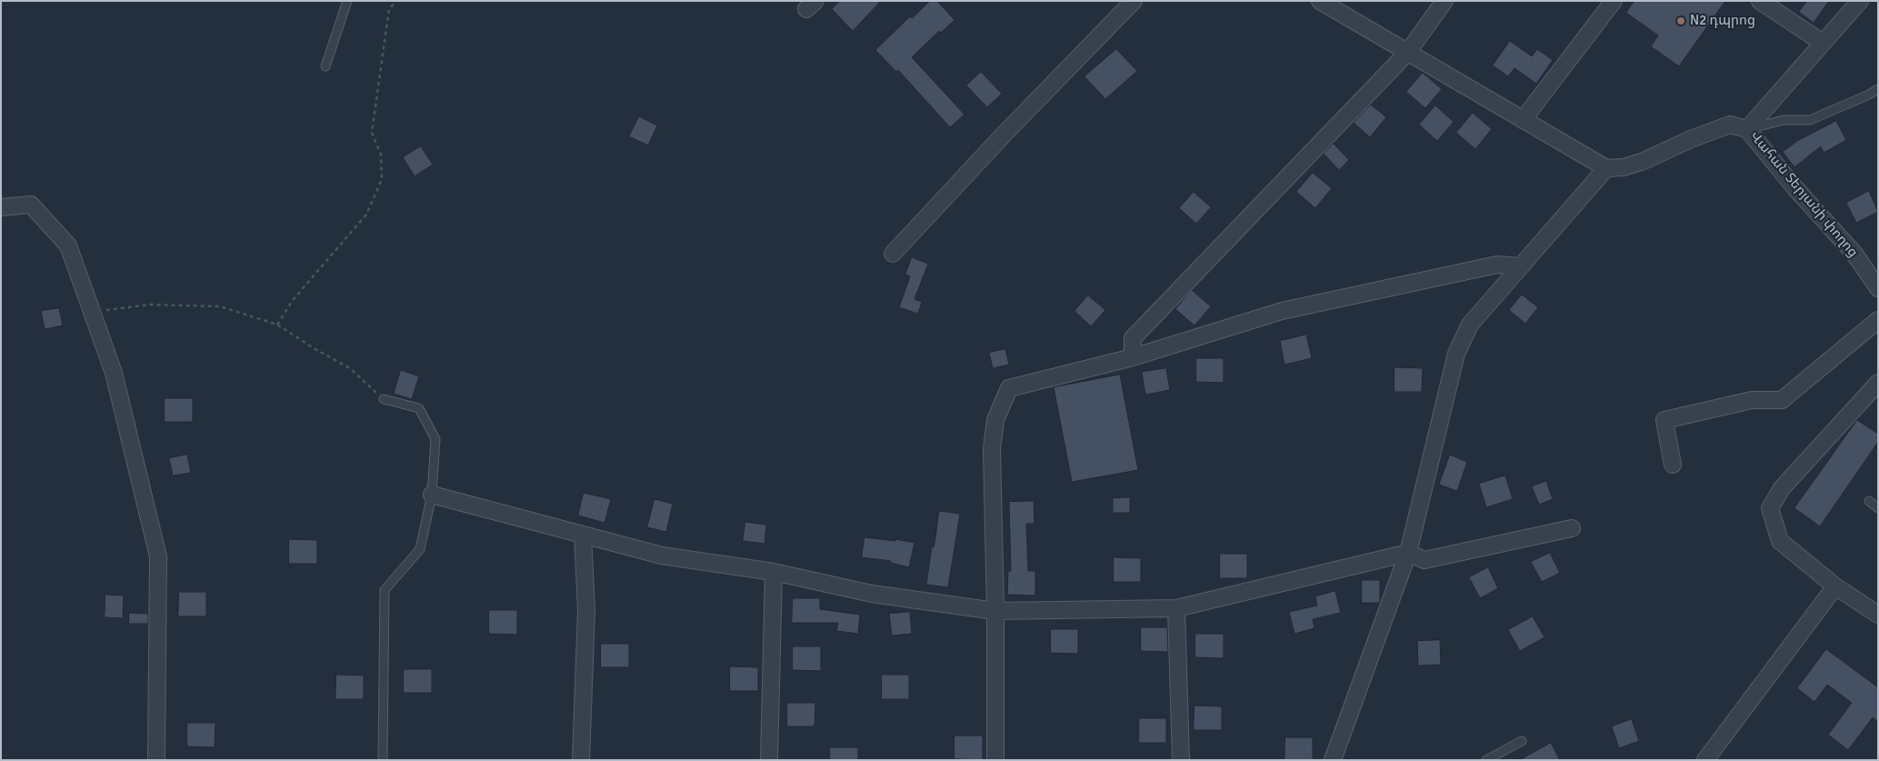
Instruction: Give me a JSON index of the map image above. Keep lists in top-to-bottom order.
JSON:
{
  "streets": {
    "street": ["Վահան Տերյանի փողոց"]
  },
  "places": ["N2 դպրոց"]
}
